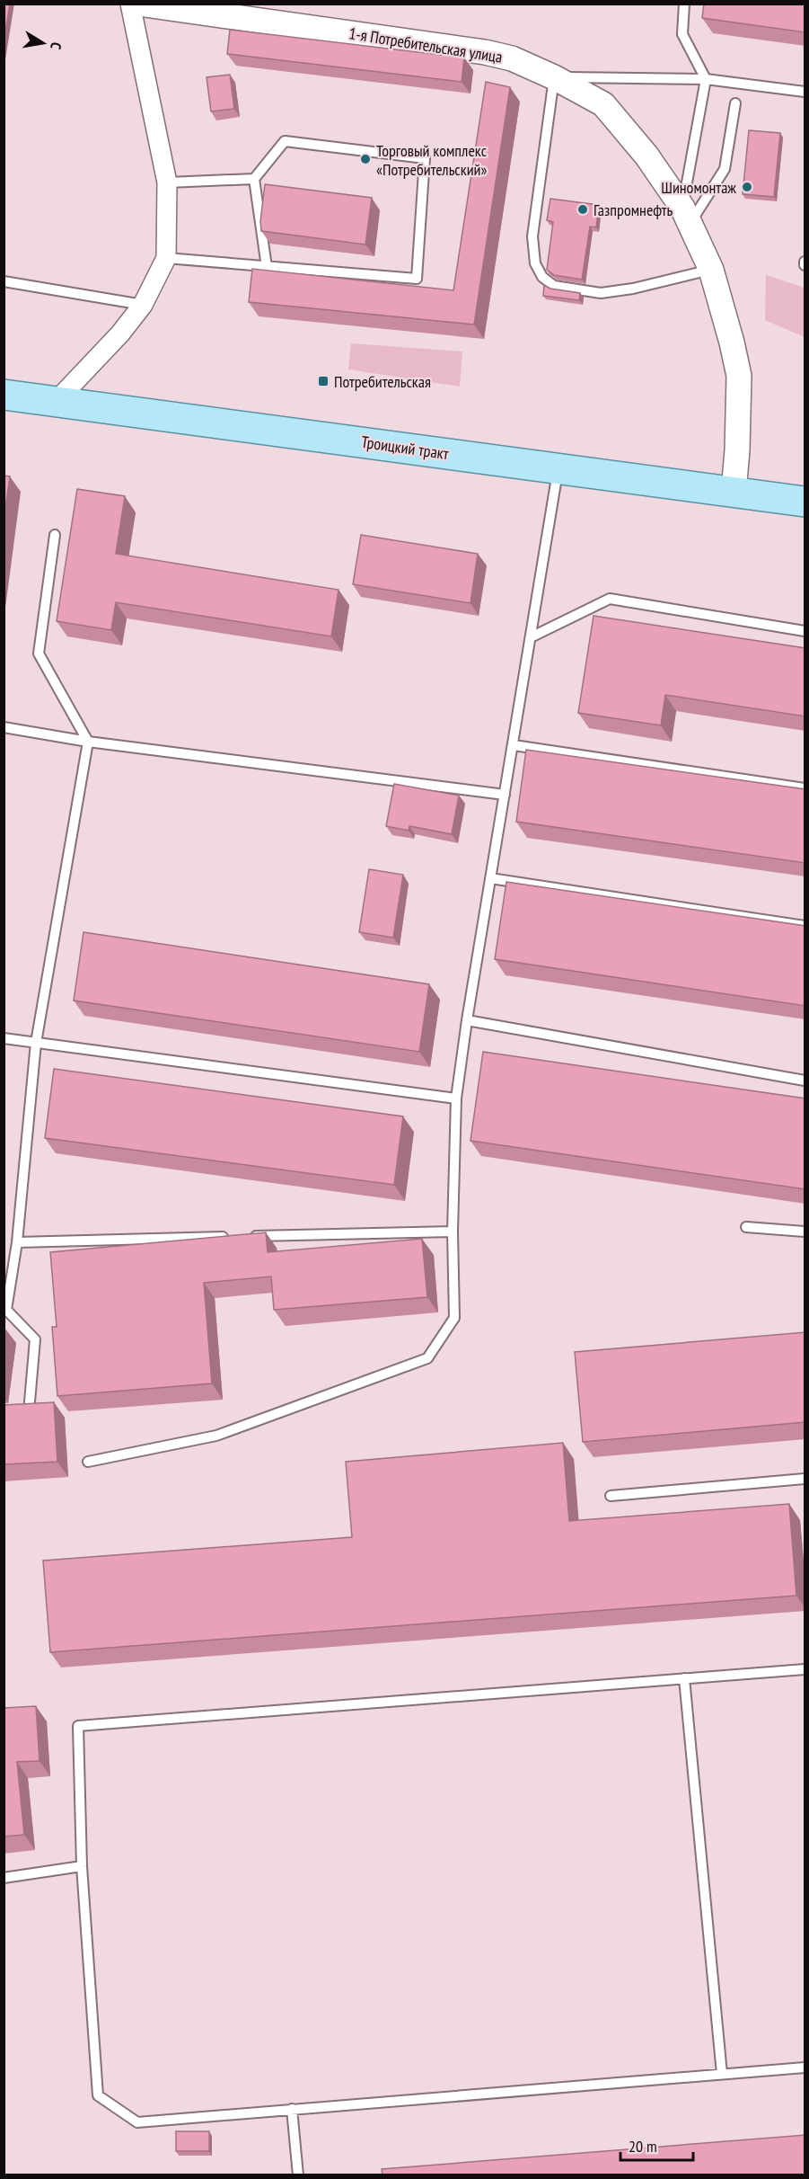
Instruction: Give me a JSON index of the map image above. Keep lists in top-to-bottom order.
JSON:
{
  "streets": {
    "main road": ["Троицкий тракт"],
    "street": ["1-я Потребительская улица"]
  },
  "crossings": [
    ["1-я Потребительская улица", "Троицкий тракт"]
  ],
  "places": {
    "other": ["Торговый комплекс «Потребительский»", "Шиномонтаж", "Газпромнефть"],
    "transit": ["Потребительская"]
  },
  "scale_bar": "20 m",
  "north": "right"
}
